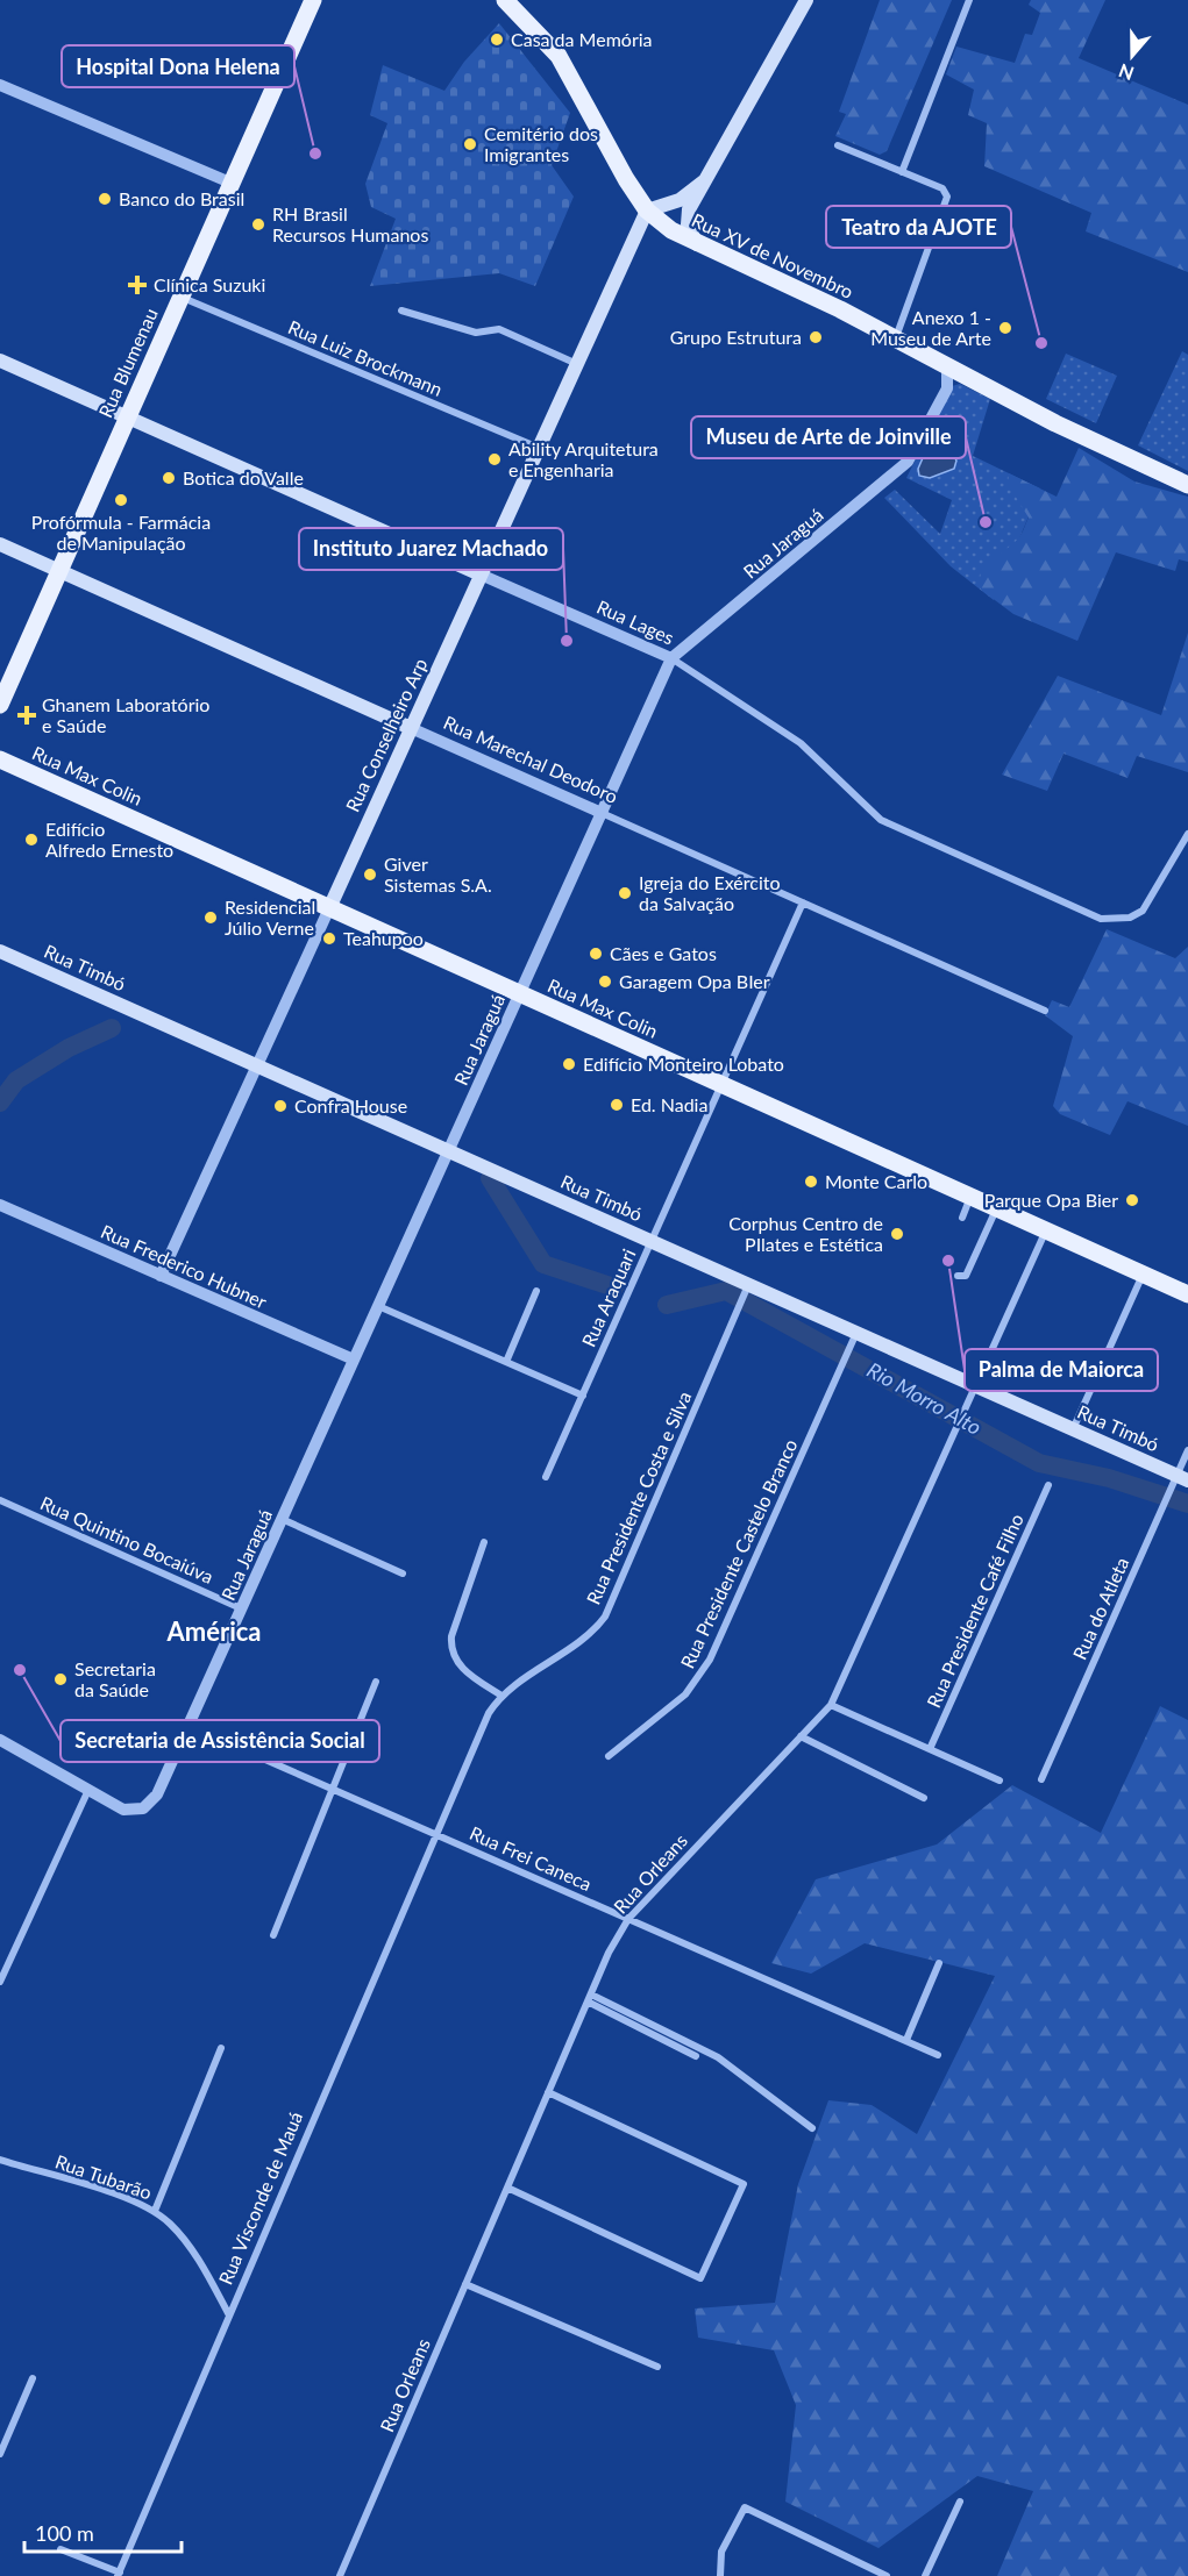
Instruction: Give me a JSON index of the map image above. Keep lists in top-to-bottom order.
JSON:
{
  "streets": {
    "main road": [
      "Rua XV de Novembro",
      "Rua Blumenau",
      "Rua Lages",
      "Rua Conselheiro Arp",
      "Rua Marechal Deodoro",
      "Rua Max Colin",
      "Rua Timbó"
    ],
    "street": [
      "Rua Luiz Brockmann",
      "Rua Jaraguá",
      "Rua Frederico Hubner",
      "Rua Araquari",
      "Rua Presidente Costa e Silva",
      "Rua Quintino Bocaiúva",
      "Rua Presidente Castelo Branco",
      "Rua do Atleta",
      "Rua Presidente Café Filho",
      "Rua Frei Caneca",
      "Rua Orleans",
      "Rua Tubarão",
      "Rua Visconde de Mauá"
    ]
  },
  "crossings": [
    ["Rua XV de Novembro", "Rua Jaraguá"],
    ["Rua XV de Novembro", "Rua Conselheiro Arp"],
    ["Rua Luiz Brockmann", "Rua Blumenau"],
    ["Rua Luiz Brockmann", "Rua Conselheiro Arp"],
    ["Rua Blumenau", "Rua Lages"],
    ["Rua Blumenau", "Rua Marechal Deodoro"],
    ["Rua Jaraguá", "Rua Lages"],
    ["Rua Jaraguá", "Rua Marechal Deodoro"],
    ["Rua Jaraguá", "Rua Max Colin"],
    ["Rua Jaraguá", "Rua Timbó"],
    ["Rua Jaraguá", "Rua Frederico Hubner"],
    ["Rua Jaraguá", "Rua Quintino Bocaiúva"],
    ["Rua Jaraguá", "Rua Frei Caneca"],
    ["Rua Lages", "Rua Conselheiro Arp"],
    ["Rua Conselheiro Arp", "Rua Marechal Deodoro"],
    ["Rua Conselheiro Arp", "Rua Max Colin"],
    ["Rua Conselheiro Arp", "Rua Timbó"],
    ["Rua Conselheiro Arp", "Rua Frederico Hubner"],
    ["Rua Marechal Deodoro", "Rua Araquari"],
    ["Rua Max Colin", "Rua Araquari"],
    ["Rua Max Colin", "Rua Orleans"],
    ["Rua Timbó", "Rua Araquari"],
    ["Rua Timbó", "Rua Presidente Costa e Silva"],
    ["Rua Timbó", "Rua Presidente Castelo Branco"],
    ["Rua Timbó", "Rua do Atleta"],
    ["Rua Timbó", "Rua Orleans"],
    ["Rua Presidente Costa e Silva", "Rua Frei Caneca"],
    ["Rua Presidente Costa e Silva", "Rua Visconde de Mauá"],
    ["Rua Frei Caneca", "Rua Orleans"],
    ["Rua Frei Caneca", "Rua Visconde de Mauá"],
    ["Rua Tubarão", "Rua Visconde de Mauá"]
  ],
  "districts": ["América"],
  "water": ["Rio Morro Alto"],
  "places": {
    "other": [
      "Casa da Memória",
      "Cemitério dos Imigrantes",
      "Hospital Dona Helena",
      "Banco do Brasil",
      "RH Brasil Recursos Humanos",
      "Anexo 1 - Museu de Arte",
      "Grupo Estrutura",
      "Teatro da AJOTE",
      "Ability Arquitetura e Engenharia",
      "Botica do Valle",
      "Profórmula - Farmácia de Manipulação",
      "Museu de Arte de Joinville",
      "Instituto Juarez Machado",
      "Edifício Alfredo Ernesto",
      "Giver Sistemas S.A.",
      "Igreja do Exército da Salvação",
      "Residencial Júlio Verne",
      "Teahupoo",
      "Cães e Gatos",
      "Garagem Opa BIer",
      "Edifício Monteiro Lobato",
      "Ed. Nadia",
      "Confra House",
      "Monte Carlo",
      "Parque Opa Bier",
      "Corphus Centro de PIlates e Estética",
      "Palma de Maiorca",
      "Secretaria de Assistência Social",
      "Secretaria da Saúde"
    ],
    "health": ["Clínica Suzuki", "Ghanem Laboratório e Saúde"]
  },
  "scale_bar": "100 m",
  "north": "bottom"
}
